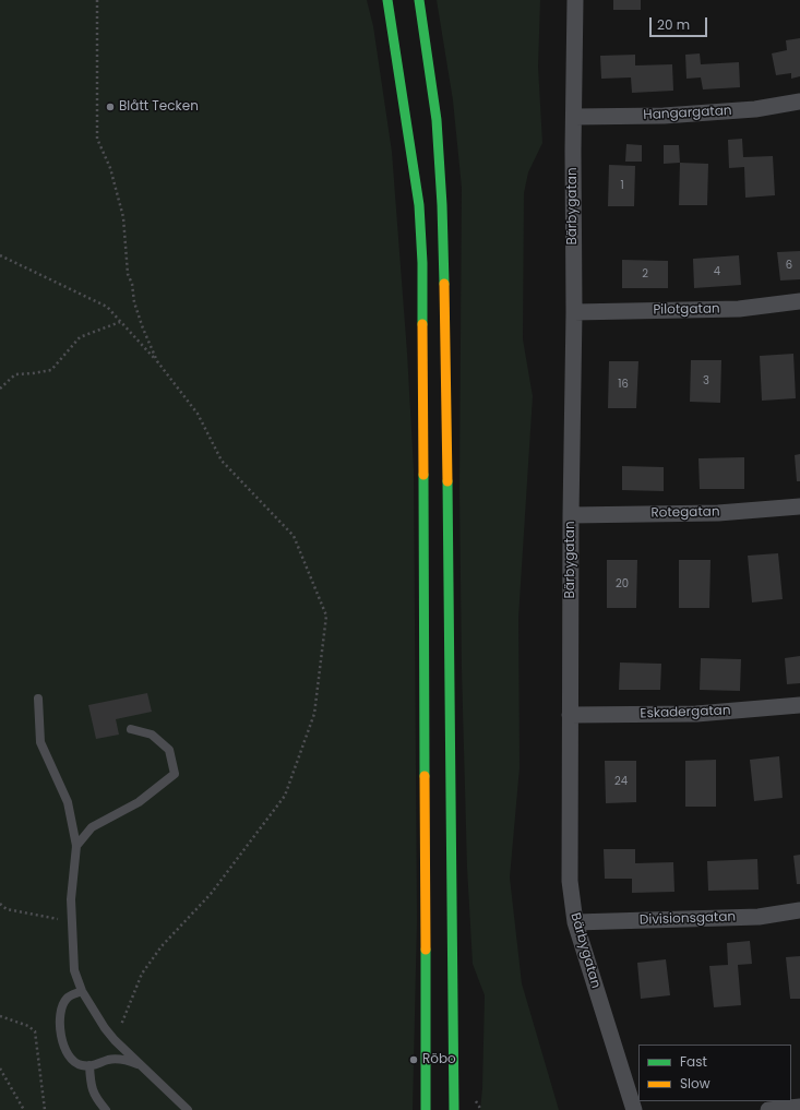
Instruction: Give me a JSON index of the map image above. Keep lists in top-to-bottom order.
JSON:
{
  "streets": {
    "street": [
      "Hangargatan",
      "Bärbygatan",
      "Pilotgatan",
      "Rotegatan",
      "Eskadergatan",
      "Divisionsgatan"
    ]
  },
  "crossings": [
    ["Hangargatan", "Bärbygatan"],
    ["Bärbygatan", "Pilotgatan"],
    ["Bärbygatan", "Rotegatan"],
    ["Bärbygatan", "Eskadergatan"],
    ["Bärbygatan", "Divisionsgatan"]
  ],
  "places": ["Blått Tecken", "Röbo"],
  "house_numbers": [
    "1",
    "6",
    "4",
    "2",
    "3",
    "16",
    "20",
    "24"
  ],
  "legend": ["Fast", "Slow"],
  "scale_bar": "20 m"
}
